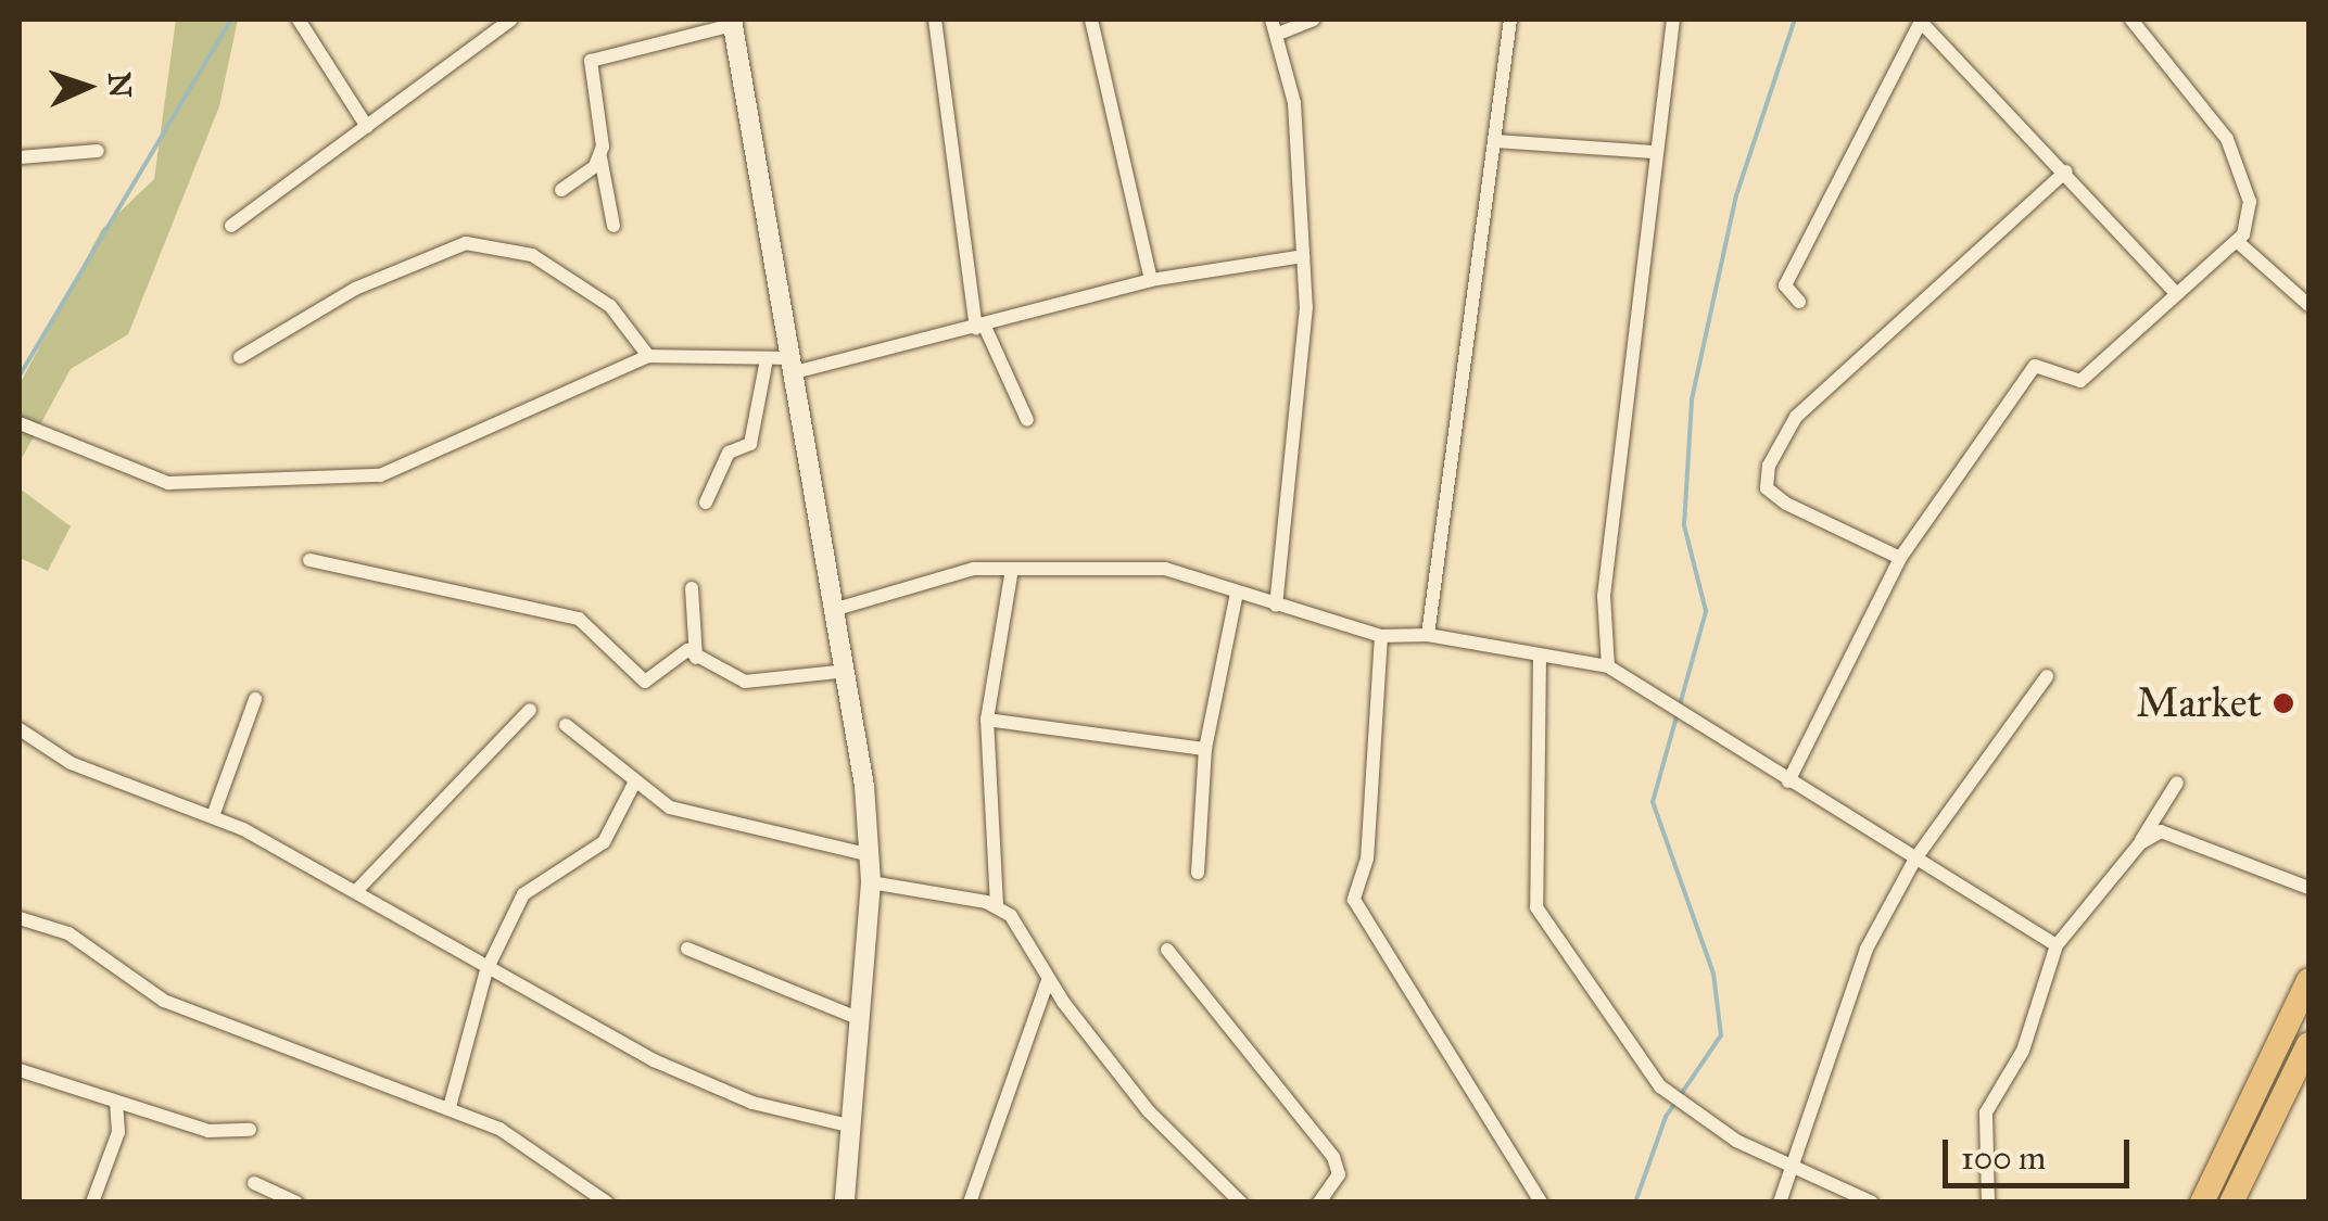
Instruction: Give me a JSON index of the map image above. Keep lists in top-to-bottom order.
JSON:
{
  "places": ["Market"],
  "scale_bar": "100 m",
  "north": "right"
}
